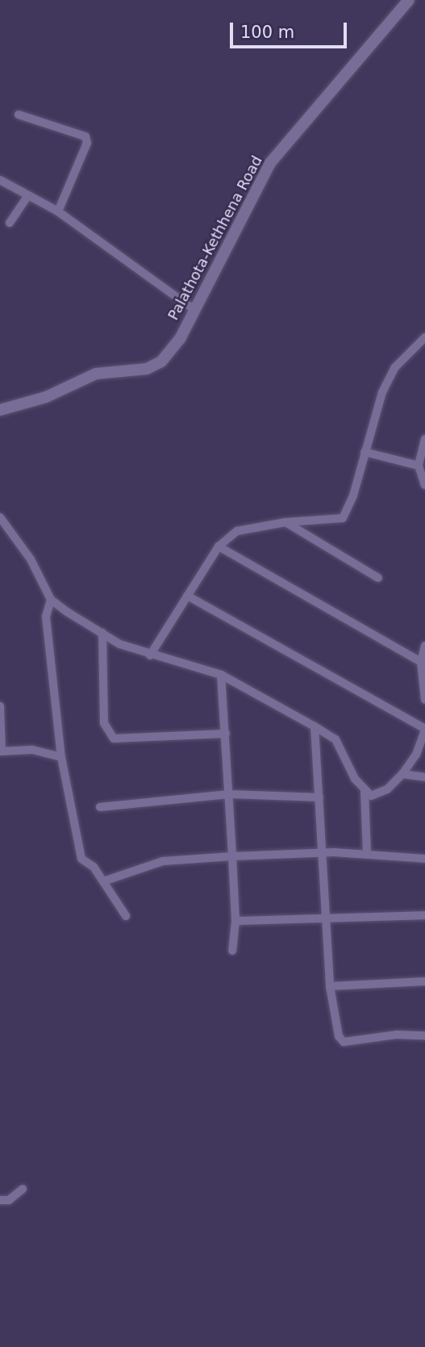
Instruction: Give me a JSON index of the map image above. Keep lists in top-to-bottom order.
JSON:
{
  "streets": {
    "street": ["Palathota-Kethhena Road"]
  },
  "scale_bar": "100 m"
}
